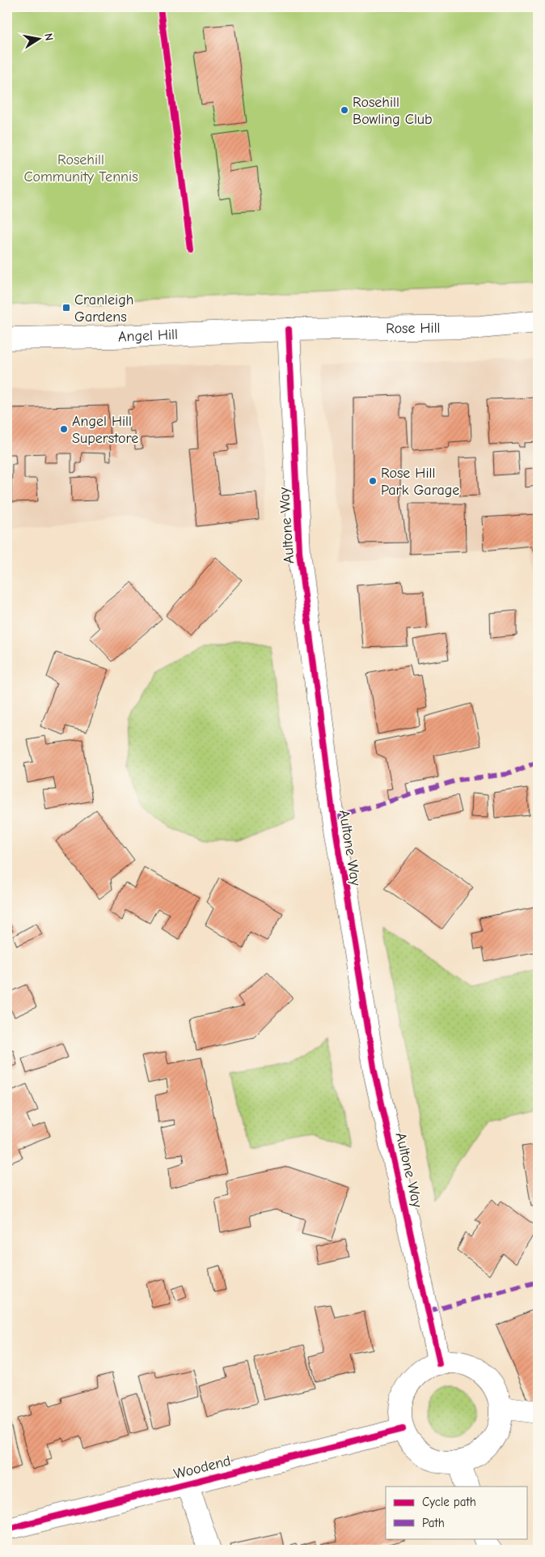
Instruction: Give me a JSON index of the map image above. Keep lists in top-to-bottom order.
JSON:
{
  "streets": {
    "street": [
      "Rose Hill",
      "Angel Hill",
      "Aultone Way",
      "Woodend"
    ]
  },
  "crossings": [
    ["Rose Hill", "Angel Hill"],
    ["Rose Hill", "Aultone Way"],
    ["Angel Hill", "Aultone Way"],
    ["Aultone Way", "Woodend"]
  ],
  "parks": ["Rosehill Community Tennis"],
  "places": {
    "other": ["Rosehill Bowling Club", "Angel Hill Superstore", "Rose Hill Park Garage"],
    "transit": ["Cranleigh Gardens"]
  },
  "legend": ["Cycle path", "Path"],
  "north": "right"
}
